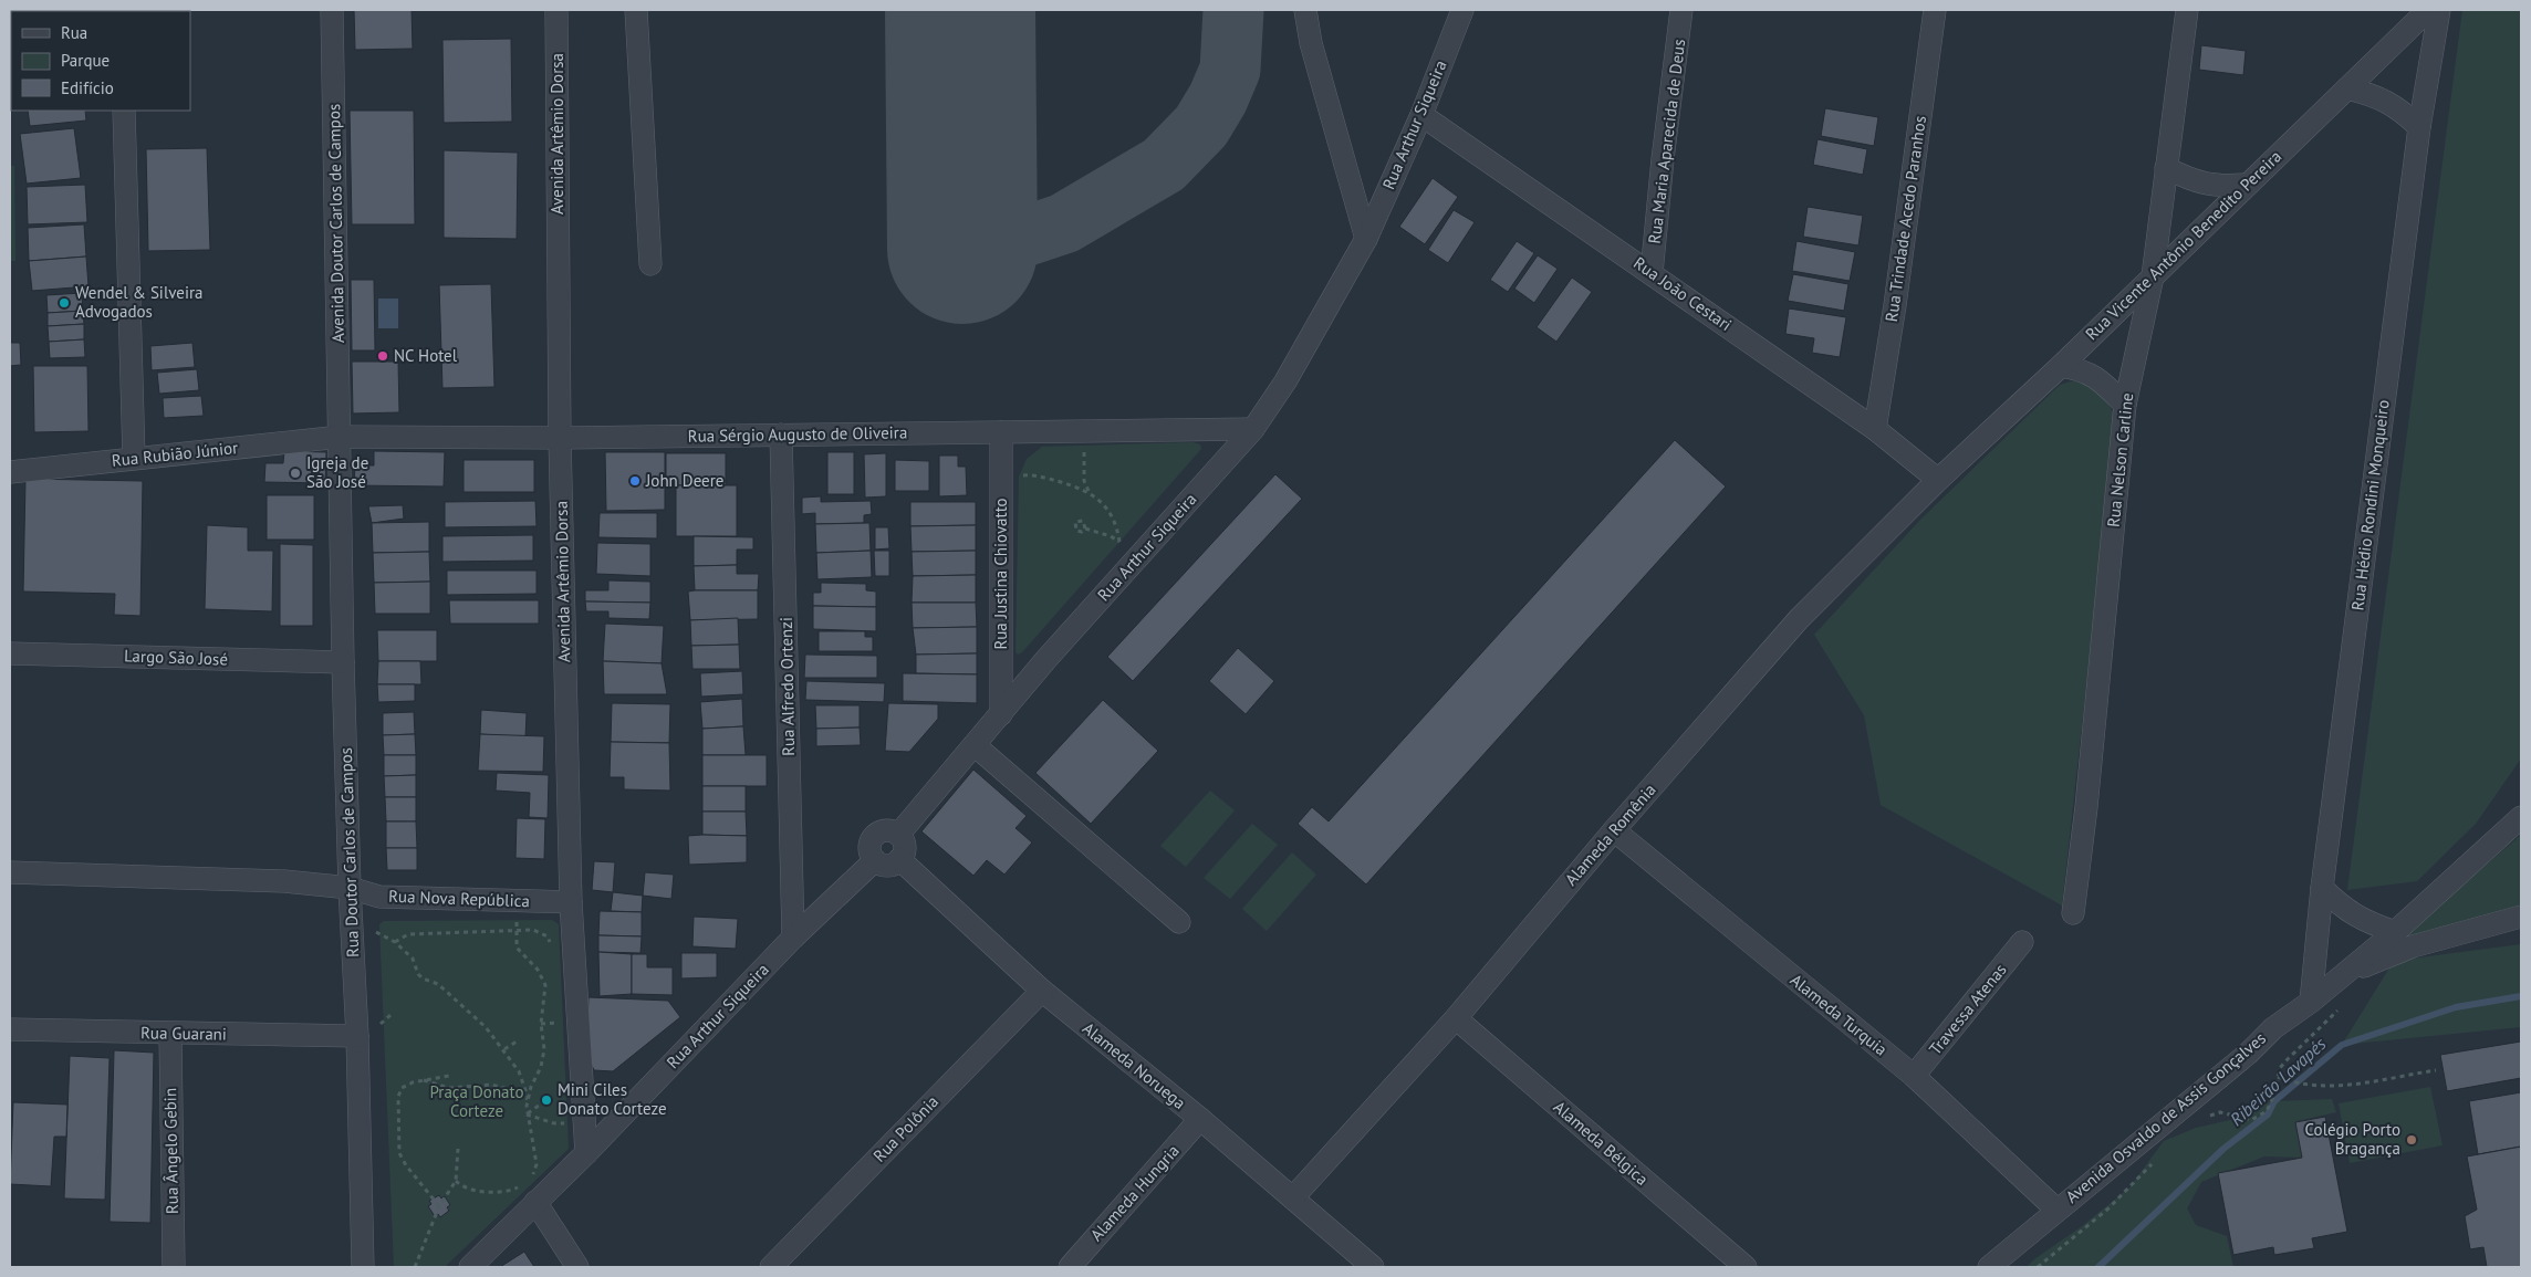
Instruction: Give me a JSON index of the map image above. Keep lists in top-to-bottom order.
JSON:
{
  "streets": {
    "street": [
      "Rua Arthur Siqueira",
      "Avenida Artêmio Dorsa",
      "Rua Maria Aparecida de Deus",
      "Rua Trindade Acedo Paranhos",
      "Avenida Doutor Carlos de Campos",
      "Rua Vicente Antônio Benedito Pereira",
      "Rua João Cestari",
      "Rua Sérgio Augusto de Oliveira",
      "Rua Rubião Júnior",
      "Rua Nelson Carline",
      "Rua Hédio Rondini Monqueiro",
      "Rua Justina Chiovatto",
      "Largo São José",
      "Rua Alfredo Ortenzi",
      "Alameda Romênia",
      "Rua Doutor Carlos de Campos",
      "Rua Nova República",
      "Travessa Atenas",
      "Alameda Turquia",
      "Rua Guarani",
      "Alameda Noruega",
      "Avenida Osvaldo de Assis Gonçalves",
      "Rua Polônia",
      "Alameda Bélgica",
      "Rua Ângelo Gebin",
      "Alameda Hungria"
    ]
  },
  "crossings": [
    ["Rua Arthur Siqueira", "Avenida Artêmio Dorsa"],
    ["Rua Arthur Siqueira", "Rua João Cestari"],
    ["Rua Arthur Siqueira", "Rua Sérgio Augusto de Oliveira"],
    ["Rua Arthur Siqueira", "Rua Justina Chiovatto"],
    ["Rua Arthur Siqueira", "Rua Alfredo Ortenzi"],
    ["Rua Arthur Siqueira", "Alameda Noruega"],
    ["Avenida Artêmio Dorsa", "Rua Sérgio Augusto de Oliveira"],
    ["Avenida Artêmio Dorsa", "Rua Nova República"],
    ["Rua Maria Aparecida de Deus", "Rua João Cestari"],
    ["Rua Trindade Acedo Paranhos", "Rua João Cestari"],
    ["Avenida Doutor Carlos de Campos", "Rua Sérgio Augusto de Oliveira"],
    ["Avenida Doutor Carlos de Campos", "Rua Rubião Júnior"],
    ["Avenida Doutor Carlos de Campos", "Rua Doutor Carlos de Campos"],
    ["Rua Vicente Antônio Benedito Pereira", "Rua João Cestari"],
    ["Rua Vicente Antônio Benedito Pereira", "Rua Nelson Carline"],
    ["Rua Vicente Antônio Benedito Pereira", "Alameda Romênia"],
    ["Rua João Cestari", "Alameda Romênia"],
    ["Rua Sérgio Augusto de Oliveira", "Rua Rubião Júnior"],
    ["Rua Sérgio Augusto de Oliveira", "Rua Justina Chiovatto"],
    ["Rua Sérgio Augusto de Oliveira", "Rua Alfredo Ortenzi"],
    ["Rua Sérgio Augusto de Oliveira", "Rua Doutor Carlos de Campos"],
    ["Rua Rubião Júnior", "Rua Doutor Carlos de Campos"],
    ["Rua Hédio Rondini Monqueiro", "Avenida Osvaldo de Assis Gonçalves"],
    ["Largo São José", "Rua Doutor Carlos de Campos"],
    ["Alameda Romênia", "Alameda Turquia"],
    ["Alameda Romênia", "Alameda Noruega"],
    ["Alameda Romênia", "Alameda Bélgica"],
    ["Rua Doutor Carlos de Campos", "Rua Nova República"],
    ["Rua Doutor Carlos de Campos", "Rua Guarani"],
    ["Travessa Atenas", "Alameda Turquia"],
    ["Alameda Turquia", "Avenida Osvaldo de Assis Gonçalves"],
    ["Rua Guarani", "Rua Ângelo Gebin"],
    ["Alameda Noruega", "Rua Polônia"],
    ["Alameda Noruega", "Alameda Hungria"]
  ],
  "water": ["Ribeirão Lavapés"],
  "parks": ["Praça Donato Corteze"],
  "places": [
    "Wendel & Silveira Advogados",
    "NC Hotel",
    "Igreja de São José",
    "John Deere",
    "Mini Ciles Donato Corteze",
    "Colégio Porto Bragança"
  ],
  "legend": ["Rua", "Parque", "Edifício"]
}
